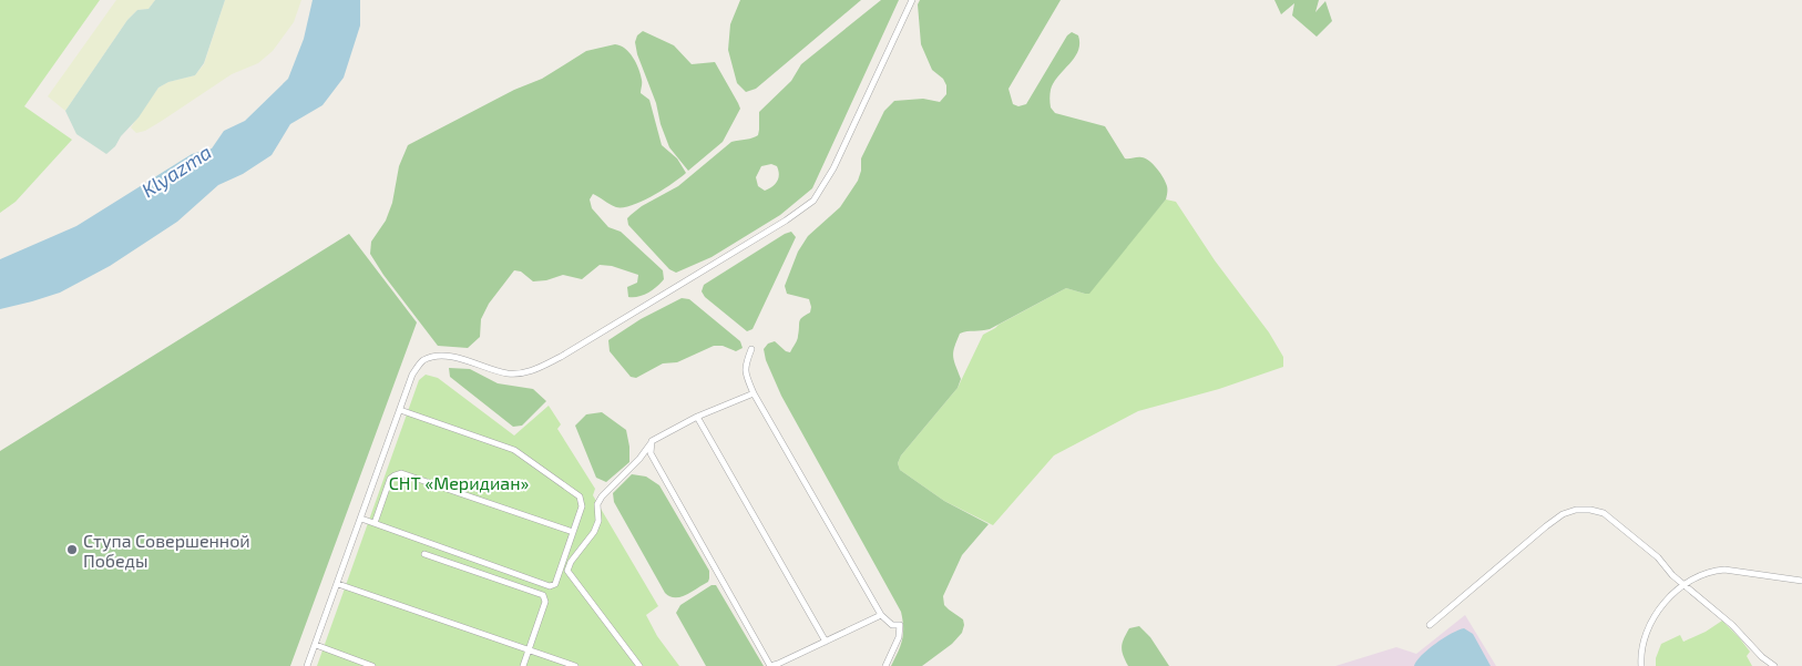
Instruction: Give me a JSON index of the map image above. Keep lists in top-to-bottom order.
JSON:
{
  "water": ["Klyazma"],
  "parks": ["СНТ «Меридиан»"],
  "places": ["Ступа Совершенной Победы"]
}
